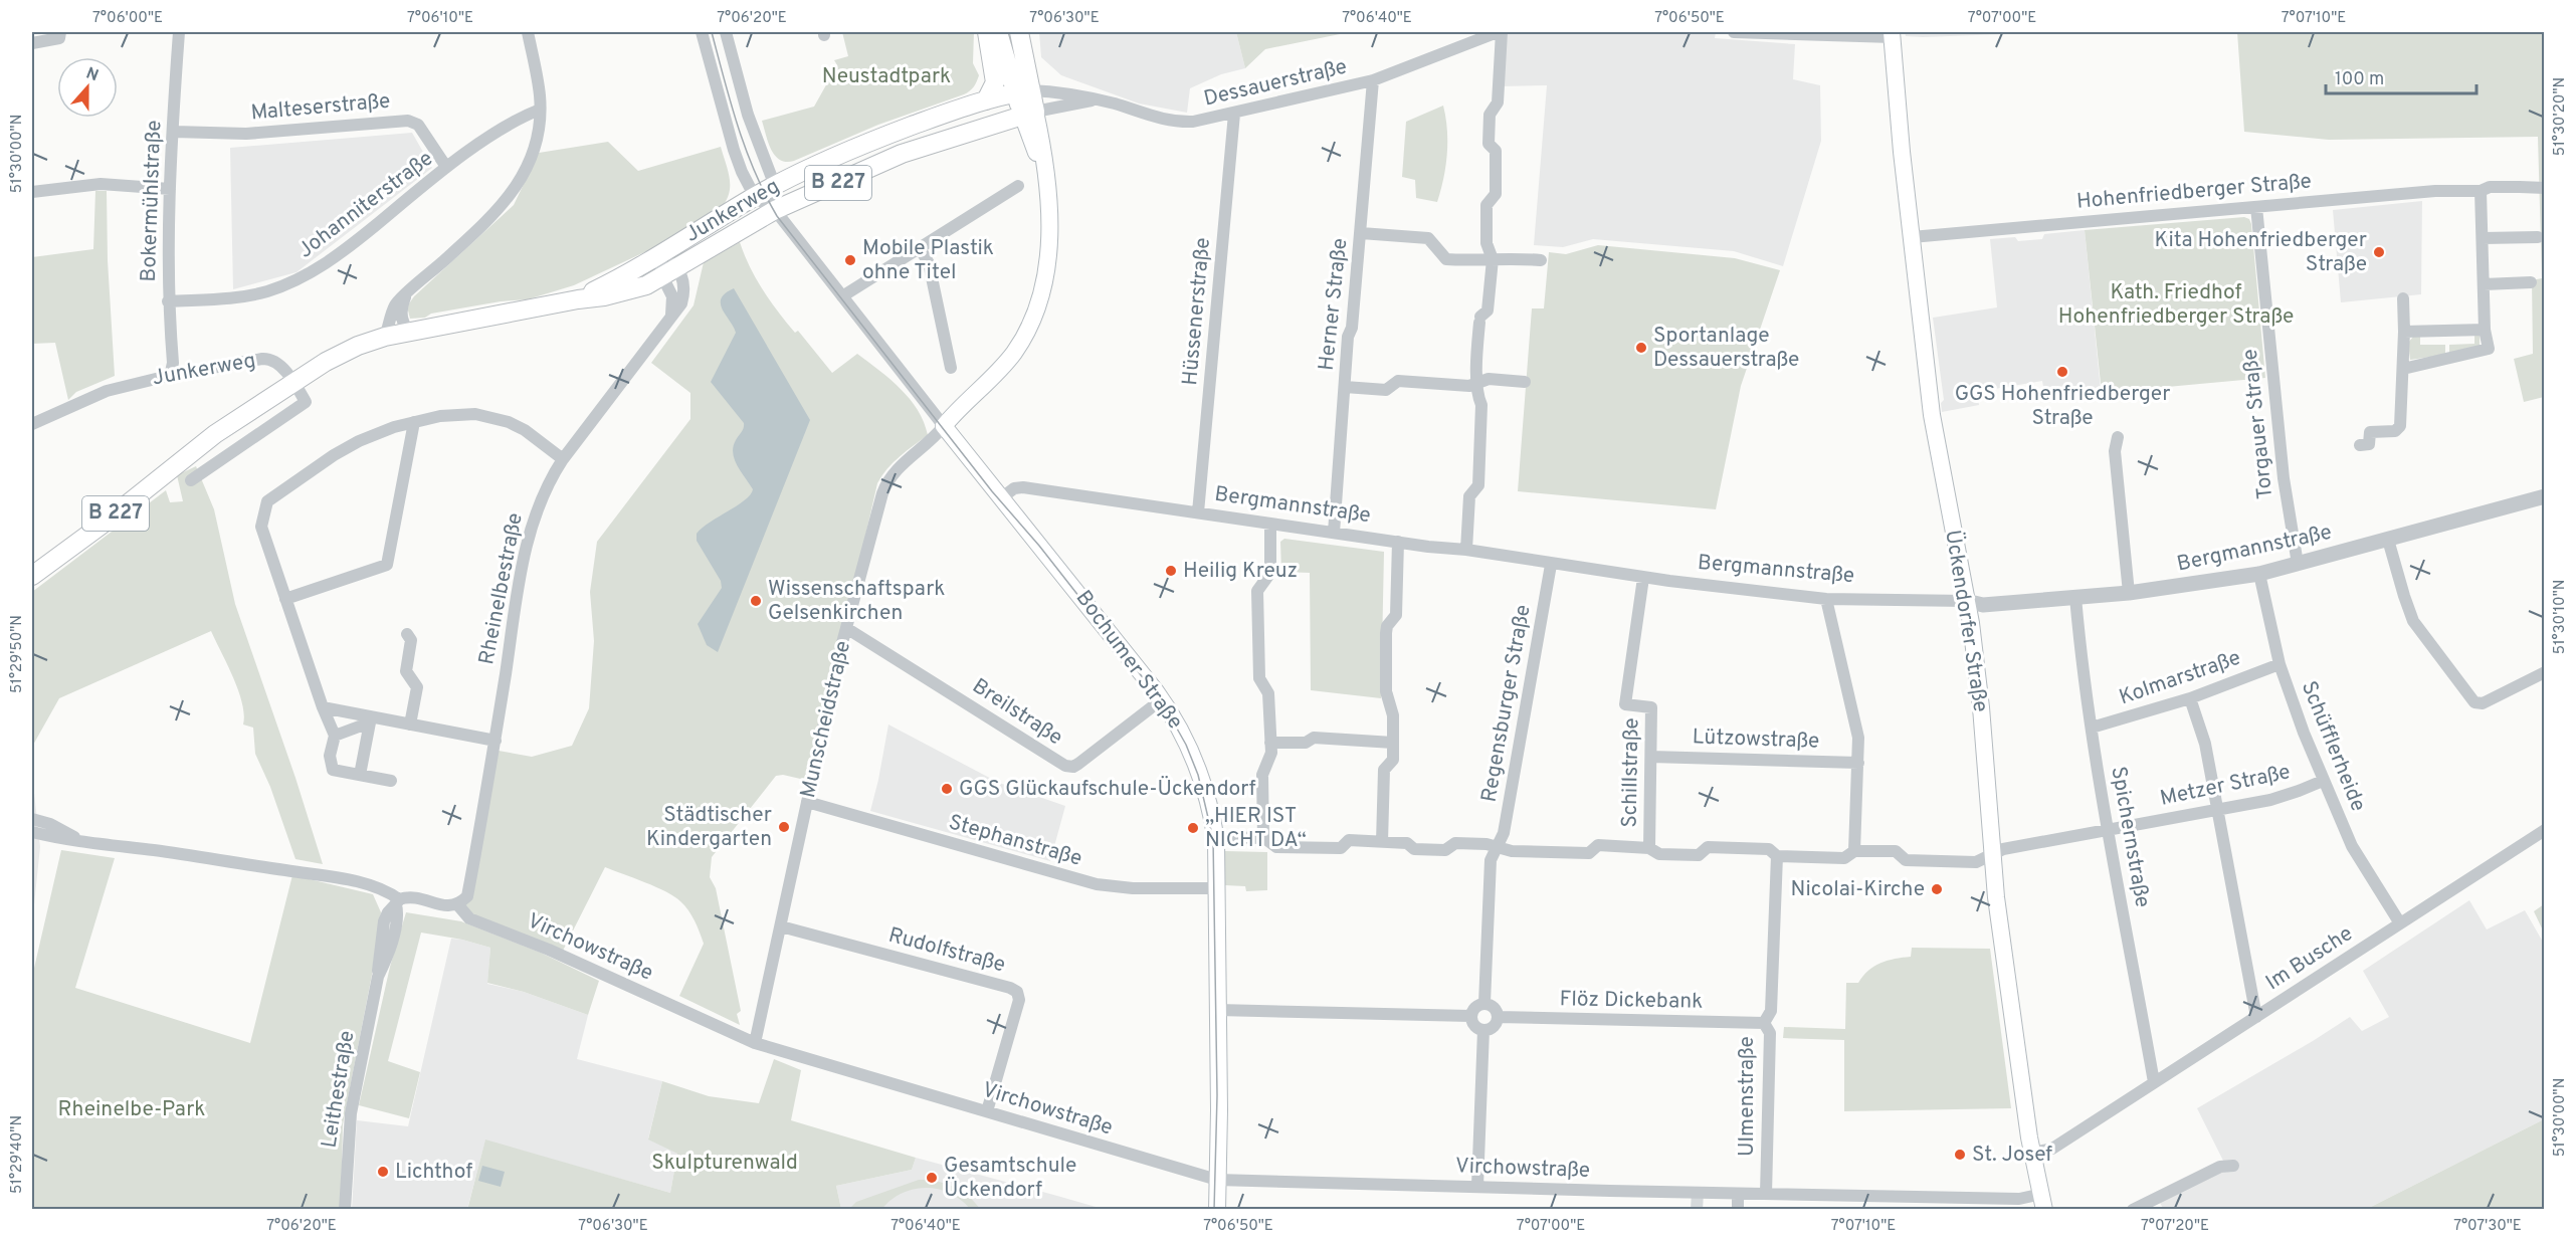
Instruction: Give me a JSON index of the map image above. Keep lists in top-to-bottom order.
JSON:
{
  "streets": {
    "main road": [
      "B 227",
      "Junkerweg",
      "Ückendorfer Straße",
      "Bochumer Straße",
      "Munscheidstraße"
    ],
    "street": [
      "Dessauerstraße",
      "Malteserstraße",
      "Hohenfriedberger Straße",
      "Bokermühlstraße",
      "Johanniterstraße",
      "Herner Straße",
      "Hüssenerstraße",
      "Torgauer Straße",
      "Bergmannstraße",
      "Rheinelbestraße",
      "Kolmarstraße",
      "Regensburger Straße",
      "Breilstraße",
      "Lützowstraße",
      "Schüfflerheide",
      "Schillstraße",
      "Metzer Straße",
      "Spichernstraße",
      "Stephanstraße",
      "Virchowstraße",
      "Rudolfstraße",
      "Im Busche",
      "Flöz Dickebank",
      "Leithestraße",
      "Ulmenstraße"
    ]
  },
  "crossings": [
    ["Dessauerstraße", "Junkerweg"],
    ["Dessauerstraße", "Herner Straße"],
    ["Dessauerstraße", "Hüssenerstraße"],
    ["Dessauerstraße", "Munscheidstraße"],
    ["Malteserstraße", "Bokermühlstraße"],
    ["Malteserstraße", "Johanniterstraße"],
    ["B 227", "Junkerweg"],
    ["Hohenfriedberger Straße", "Torgauer Straße"],
    ["Hohenfriedberger Straße", "Ückendorfer Straße"],
    ["Bokermühlstraße", "Johanniterstraße"],
    ["Bokermühlstraße", "Junkerweg"],
    ["Junkerweg", "Rheinelbestraße"],
    ["Junkerweg", "Bochumer Straße"],
    ["Junkerweg", "Munscheidstraße"],
    ["Herner Straße", "Bergmannstraße"],
    ["Hüssenerstraße", "Bergmannstraße"],
    ["Torgauer Straße", "Bergmannstraße"],
    ["Bergmannstraße", "Ückendorfer Straße"],
    ["Bergmannstraße", "Bochumer Straße"],
    ["Bergmannstraße", "Regensburger Straße"],
    ["Bergmannstraße", "Schüfflerheide"],
    ["Bergmannstraße", "Schillstraße"],
    ["Bergmannstraße", "Spichernstraße"],
    ["Rheinelbestraße", "Virchowstraße"],
    ["Ückendorfer Straße", "Metzer Straße"],
    ["Ückendorfer Straße", "Virchowstraße"],
    ["Ückendorfer Straße", "Im Busche"],
    ["Bochumer Straße", "Breilstraße"],
    ["Bochumer Straße", "Munscheidstraße"],
    ["Bochumer Straße", "Metzer Straße"],
    ["Bochumer Straße", "Stephanstraße"],
    ["Bochumer Straße", "Virchowstraße"],
    ["Kolmarstraße", "Schüfflerheide"],
    ["Kolmarstraße", "Spichernstraße"],
    ["Regensburger Straße", "Metzer Straße"],
    ["Regensburger Straße", "Flöz Dickebank"],
    ["Breilstraße", "Munscheidstraße"],
    ["Munscheidstraße", "Stephanstraße"],
    ["Munscheidstraße", "Virchowstraße"],
    ["Munscheidstraße", "Rudolfstraße"],
    ["Lützowstraße", "Schillstraße"],
    ["Schüfflerheide", "Metzer Straße"],
    ["Schüfflerheide", "Im Busche"],
    ["Schillstraße", "Metzer Straße"],
    ["Metzer Straße", "Spichernstraße"],
    ["Metzer Straße", "Ulmenstraße"],
    ["Spichernstraße", "Im Busche"],
    ["Virchowstraße", "Rudolfstraße"],
    ["Virchowstraße", "Leithestraße"],
    ["Virchowstraße", "Ulmenstraße"],
    ["Flöz Dickebank", "Ulmenstraße"]
  ],
  "parks": [
    "Neustadtpark",
    "Kath. Friedhof Hohenfriedberger Straße",
    "Rheinelbe-Park",
    "Skulpturenwald"
  ],
  "places": [
    "Kita Hohenfriedberger Straße",
    "Mobile Plastik ohne Titel",
    "Sportanlage Dessauerstraße",
    "GGS Hohenfriedberger Straße",
    "Heilig Kreuz",
    "Wissenschaftspark Gelsenkirchen",
    "GGS Glückaufschule-Ückendorf",
    "Städtischer Kindergarten",
    "„HIER IST NICHT DA“",
    "Nicolai-Kirche",
    "St. Josef",
    "Lichthof",
    "Gesamtschule Ückendorf"
  ],
  "scale_bar": "100 m",
  "north": "top",
  "coordinates": [
    "7°06'00\"E",
    "7°06'10\"E",
    "7°06'20\"E",
    "7°06'30\"E",
    "7°06'40\"E",
    "7°06'50\"E",
    "7°07'00\"E",
    "7°07'10\"E",
    "51°30'20\"N",
    "51°30'00\"N",
    "51°30'10\"N",
    "51°29'50\"N",
    "51°29'40\"N",
    "7°07'20\"E",
    "7°07'30\"E"
  ]
}
